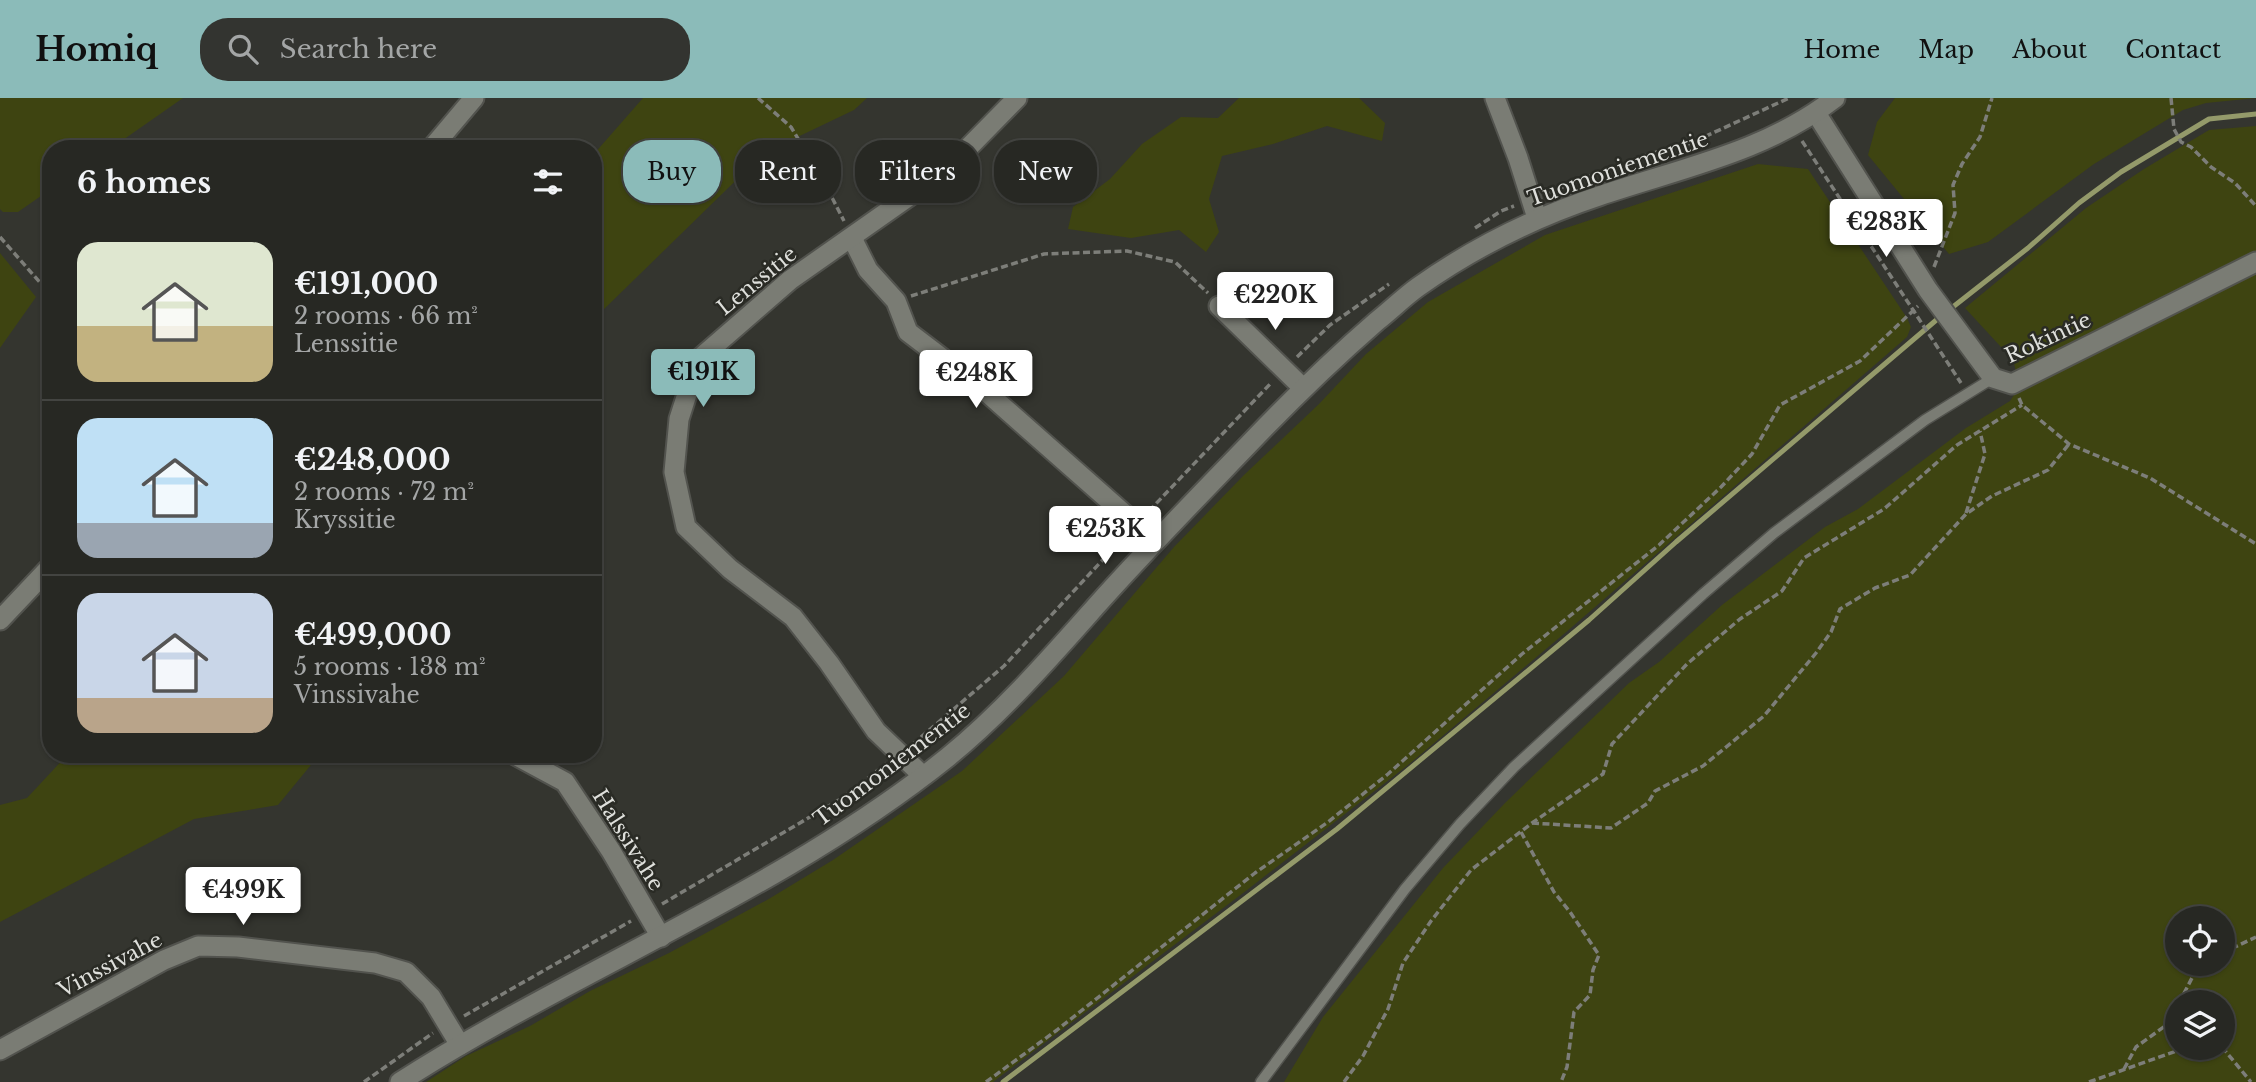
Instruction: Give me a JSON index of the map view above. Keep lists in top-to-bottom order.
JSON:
{
  "streets": {
    "street": [
      "Tuomoniementie",
      "Lenssitie",
      "Rokintie",
      "Halssivahe",
      "Vinssivahe"
    ]
  },
  "crossings": [
    ["Tuomoniementie", "Lenssitie"],
    ["Tuomoniementie", "Rokintie"],
    ["Tuomoniementie", "Halssivahe"],
    ["Tuomoniementie", "Vinssivahe"]
  ],
  "page": {
    "header": "Homiq",
    "search": "Search here",
    "nav": [
      "Home",
      "Map",
      "About",
      "Contact"
    ],
    "chip": [
      "Buy",
      "Rent",
      "Filters",
      "New"
    ],
    "heading": "6 homes",
    "price": [
      "€283K",
      "€220K",
      "€191K",
      "€248K",
      "€253K",
      "€499K"
    ],
    "list": [
      {
        "name": "€191,000",
        "note": "2 rooms · 66 m² · Lenssitie"
      },
      {
        "name": "€248,000",
        "note": "2 rooms · 72 m² · Kryssitie"
      },
      {
        "name": "€499,000",
        "note": "5 rooms · 138 m² · Vinssivahe"
      }
    ]
  }
}
